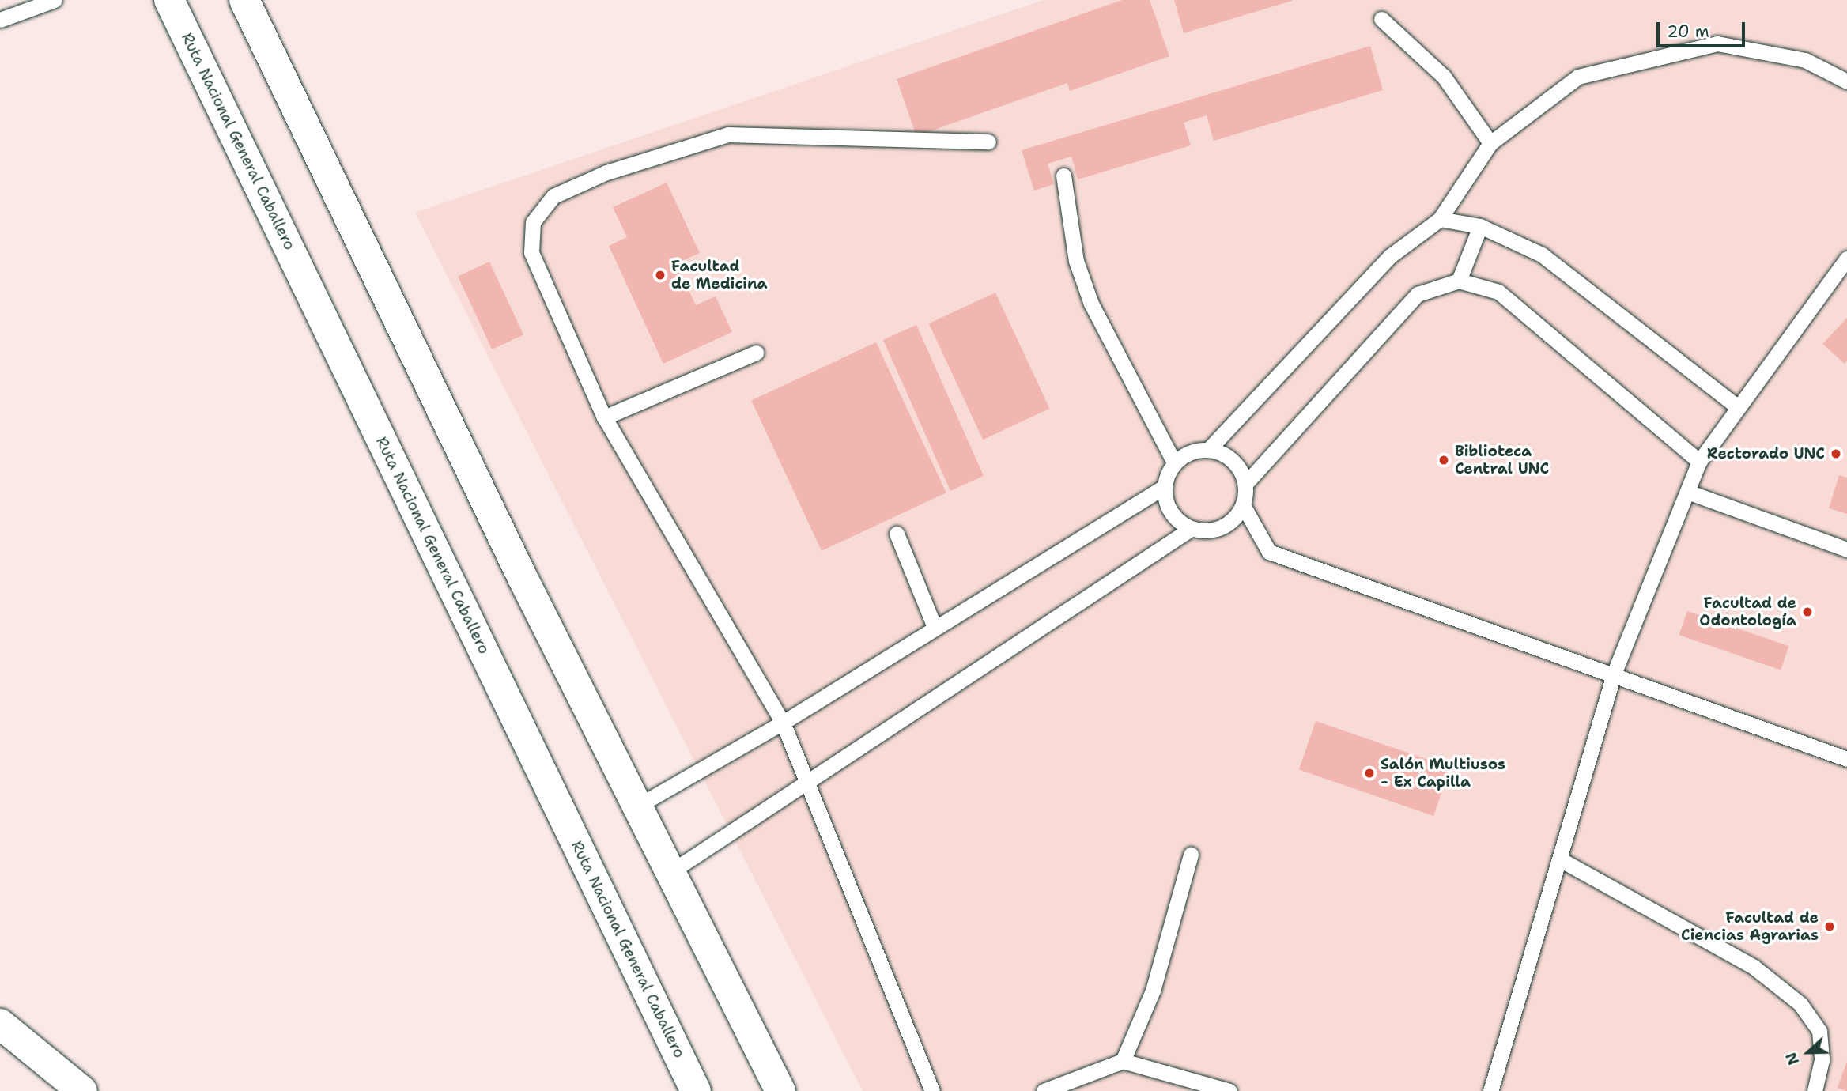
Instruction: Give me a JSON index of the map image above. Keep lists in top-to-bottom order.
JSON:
{
  "streets": {
    "main road": ["Ruta Nacional General Caballero"]
  },
  "places": [
    "Facultad de Medicina",
    "Rectorado UNC",
    "Biblioteca Central UNC",
    "Facultad de Odontología",
    "Salón Multiusos - Ex Capilla",
    "Facultad de Ciencias Agrarias"
  ],
  "scale_bar": "20 m",
  "north": "left"
}
